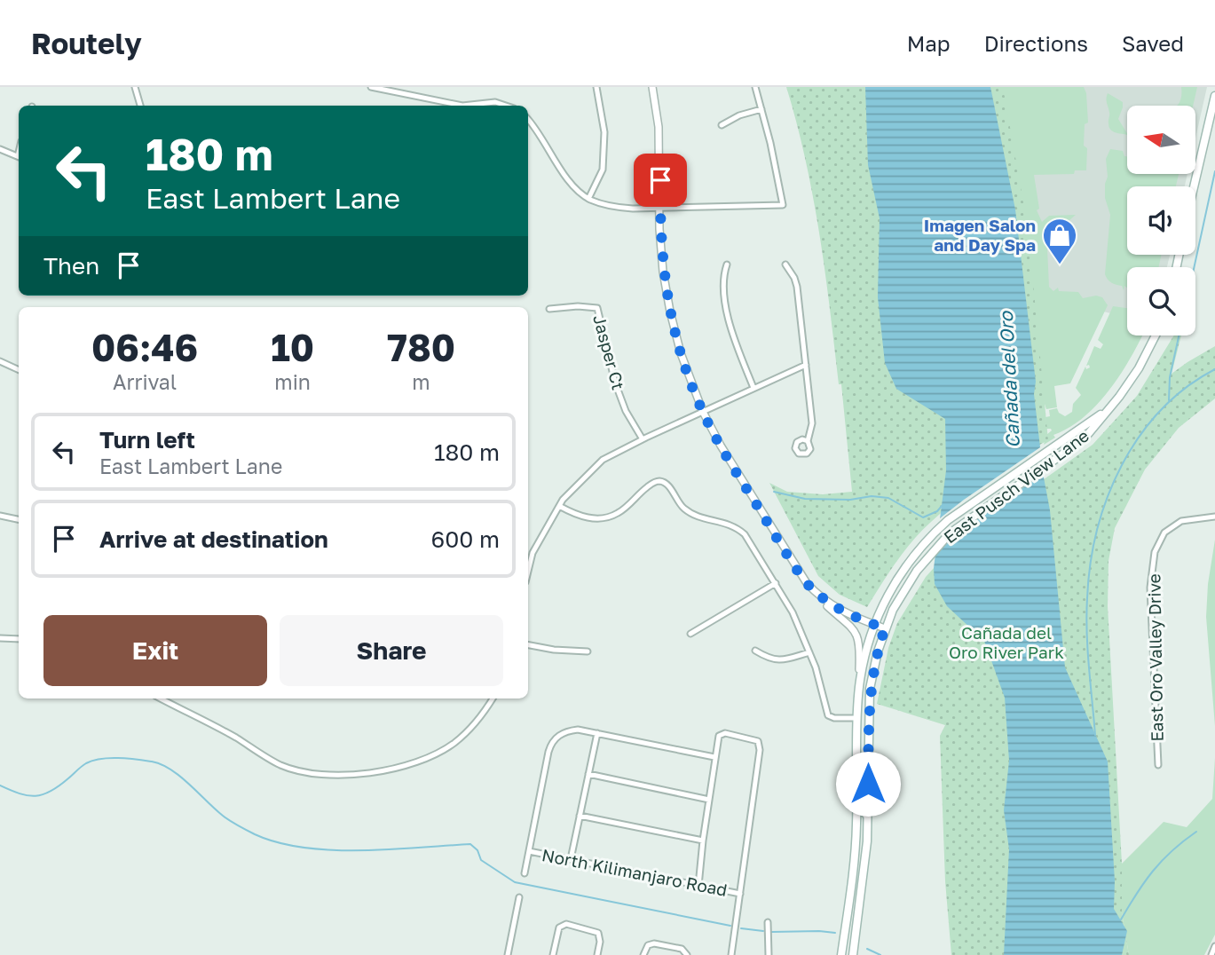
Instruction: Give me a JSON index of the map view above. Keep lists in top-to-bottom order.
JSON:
{
  "streets": {
    "main road": ["East Pusch View Lane"],
    "street": ["Jasper Ct", "East Oro Valley Drive", "North Kilimanjaro Road"]
  },
  "water": ["Cañada del Oro"],
  "parks": ["Cañada del Oro River Park"],
  "places": {
    "shop": ["Imagen Salon and Day Spa"]
  },
  "north": "left",
  "page": {
    "header": "Routely",
    "nav": ["Map", "Directions", "Saved"],
    "turn": ["180 m", "East Lambert Lane"],
    "then": "Then",
    "eta": [
      "06:46",
      "Arrival",
      "10",
      "min",
      "780",
      "m"
    ],
    "list": [
      {
        "name": "Turn left",
        "note": "East Lambert Lane",
        "value": "180 m"
      },
      {
        "name": "Arrive at destination",
        "value": "600 m"
      }
    ],
    "buttons": ["Exit", "Share"]
  }
}
